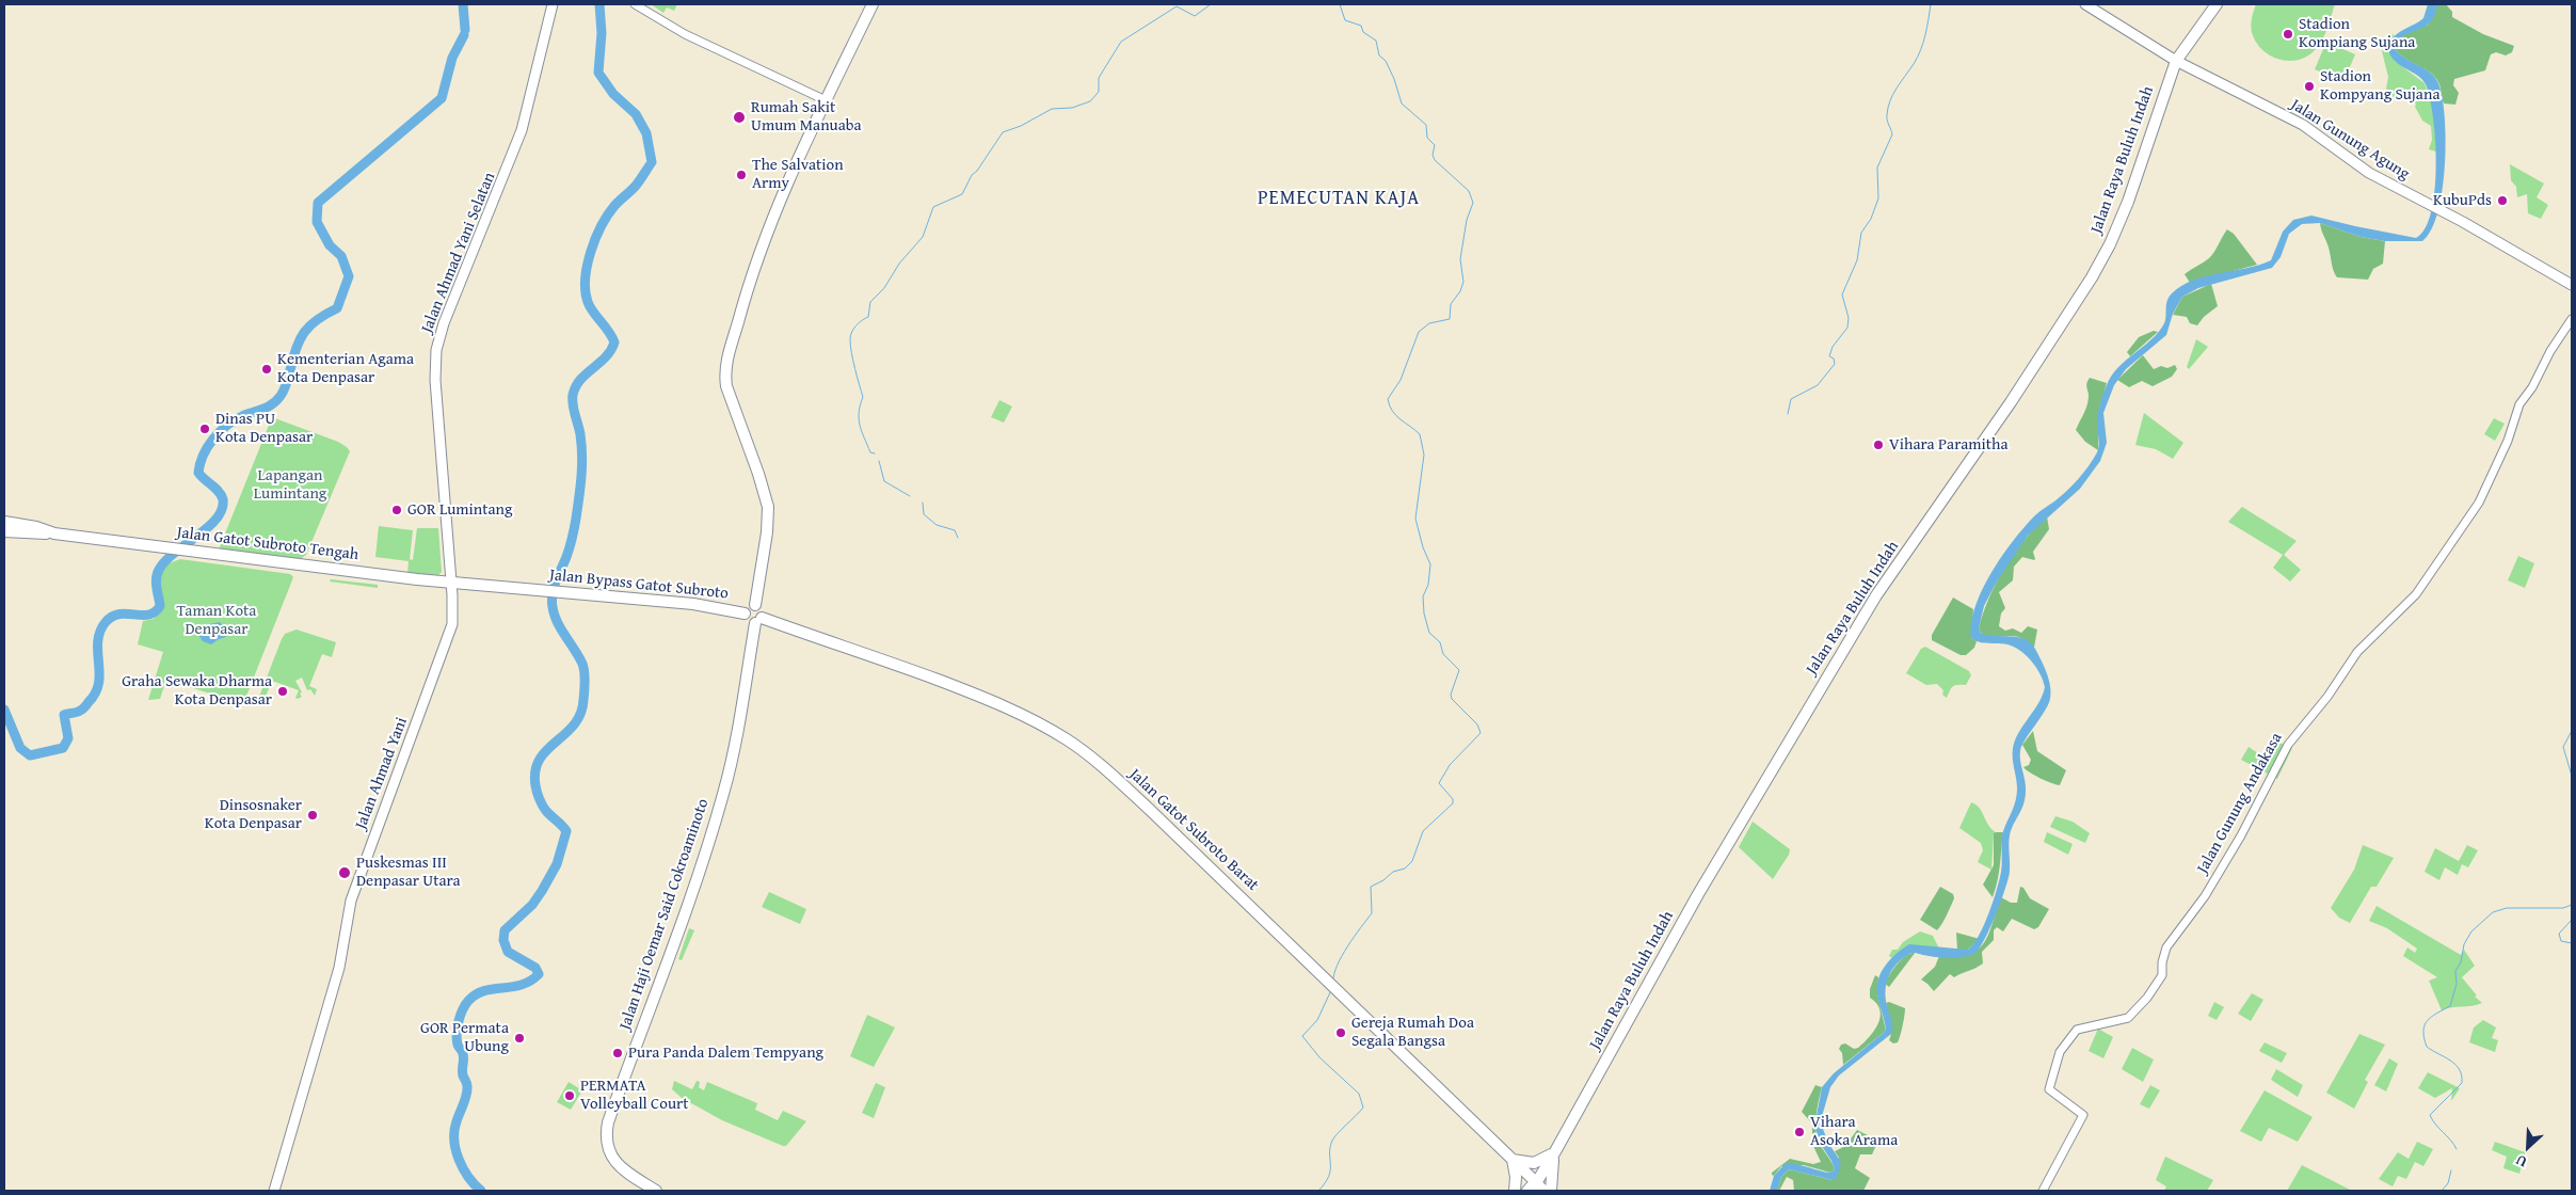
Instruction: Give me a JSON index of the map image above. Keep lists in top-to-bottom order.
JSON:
{
  "streets": {
    "highway": [
      "Jalan Raya Buluh Indah",
      "Jalan Gatot Subroto Tengah",
      "Jalan Bypass Gatot Subroto",
      "Jalan Gatot Subroto Barat",
      "Jalan Haji Oemar Said Cokroaminoto"
    ],
    "main road": ["Jalan Gunung Agung", "Jalan Ahmad Yani Selatan", "Jalan Ahmad Yani"],
    "street": ["Jalan Gunung Andakasa"]
  },
  "crossings": [
    ["Jalan Gunung Agung", "Jalan Raya Buluh Indah"],
    ["Jalan Raya Buluh Indah", "Jalan Gatot Subroto Barat"],
    ["Jalan Ahmad Yani Selatan", "Jalan Gatot Subroto Tengah"],
    ["Jalan Ahmad Yani Selatan", "Jalan Ahmad Yani"],
    ["Jalan Gatot Subroto Tengah", "Jalan Bypass Gatot Subroto"],
    ["Jalan Gatot Subroto Tengah", "Jalan Ahmad Yani"],
    ["Jalan Bypass Gatot Subroto", "Jalan Gatot Subroto Barat"],
    ["Jalan Bypass Gatot Subroto", "Jalan Haji Oemar Said Cokroaminoto"],
    ["Jalan Gatot Subroto Barat", "Jalan Haji Oemar Said Cokroaminoto"]
  ],
  "districts": ["PEMECUTAN KAJA"],
  "parks": ["Lapangan Lumintang", "Taman Kota Denpasar"],
  "places": [
    "Stadion Kompiang Sujana",
    "Stadion Kompyang Sujana",
    "Rumah Sakit Umum Manuaba",
    "The Salvation Army",
    "KubuPds",
    "Kementerian Agama Kota Denpasar",
    "Dinas PU Kota Denpasar",
    "Vihara Paramitha",
    "GOR Lumintang",
    "Graha Sewaka Dharma Kota Denpasar",
    "Dinsosnaker Kota Denpasar",
    "Puskesmas III Denpasar Utara",
    "Gereja Rumah Doa Segala Bangsa",
    "GOR Permata Ubung",
    "Pura Panda Dalem Tempyang",
    "PERMATA Volleyball Court",
    "Vihara Asoka Arama"
  ],
  "north": "bottom left"
}
